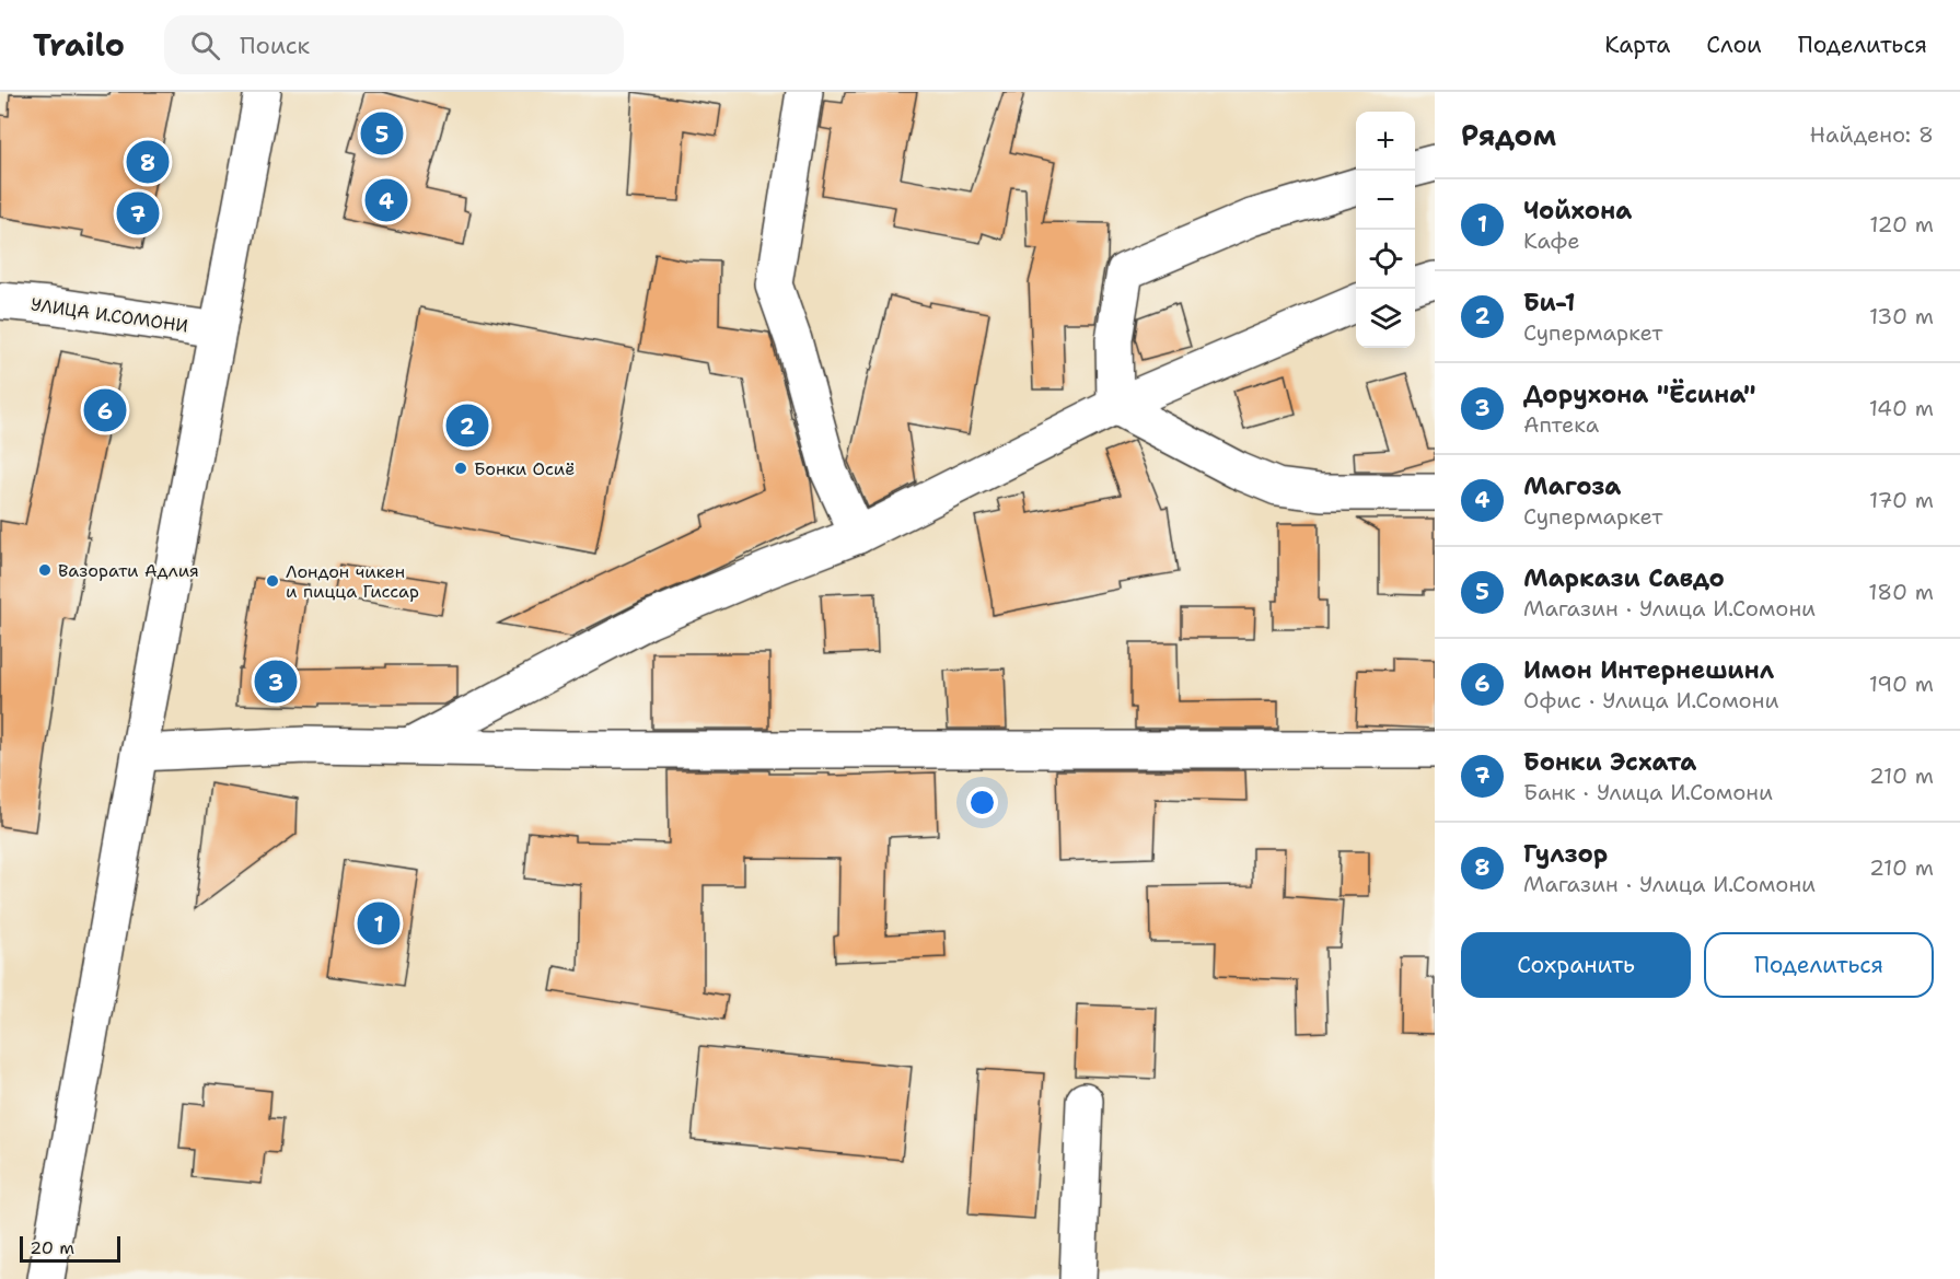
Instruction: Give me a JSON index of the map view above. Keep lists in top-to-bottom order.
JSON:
{
  "streets": {
    "street": ["УЛИЦА И.СОМОНИ"]
  },
  "places": ["Бонки Осиё", "Вазорати Адлия", "Лондон чикен и пицца Гиссар"],
  "scale_bar": "20 m",
  "page": {
    "header": "Trailo",
    "search": "Поиск",
    "nav": ["Карта", "Слои", "Поделиться"],
    "heading": ["Рядом", "Найдено: 8"],
    "pins": [
      "5",
      "8",
      "4",
      "7",
      "6",
      "2",
      "3",
      "1"
    ],
    "map_buttons": ["+", "−"],
    "list": [
      {
        "mark": "1",
        "name": "Чойхона",
        "note": "Кафе",
        "value": "120 m"
      },
      {
        "mark": "2",
        "name": "Би-1",
        "note": "Супермаркет",
        "value": "130 m"
      },
      {
        "mark": "3",
        "name": "Дорухона \"Ёсина\"",
        "note": "Аптека",
        "value": "140 m"
      },
      {
        "mark": "4",
        "name": "Магоза",
        "note": "Супермаркет",
        "value": "170 m"
      },
      {
        "mark": "5",
        "name": "Маркази Савдо",
        "note": "Магазин · Улица И.Сомони",
        "value": "180 m"
      },
      {
        "mark": "6",
        "name": "Имон Интернешинл",
        "note": "Офис · Улица И.Сомони",
        "value": "190 m"
      },
      {
        "mark": "7",
        "name": "Бонки Эсхата",
        "note": "Банк · Улица И.Сомони",
        "value": "210 m"
      },
      {
        "mark": "8",
        "name": "Гулзор",
        "note": "Магазин · Улица И.Сомони",
        "value": "210 m"
      }
    ],
    "buttons": ["Сохранить", "Поделиться"],
    "scale": "20 m"
  }
}
